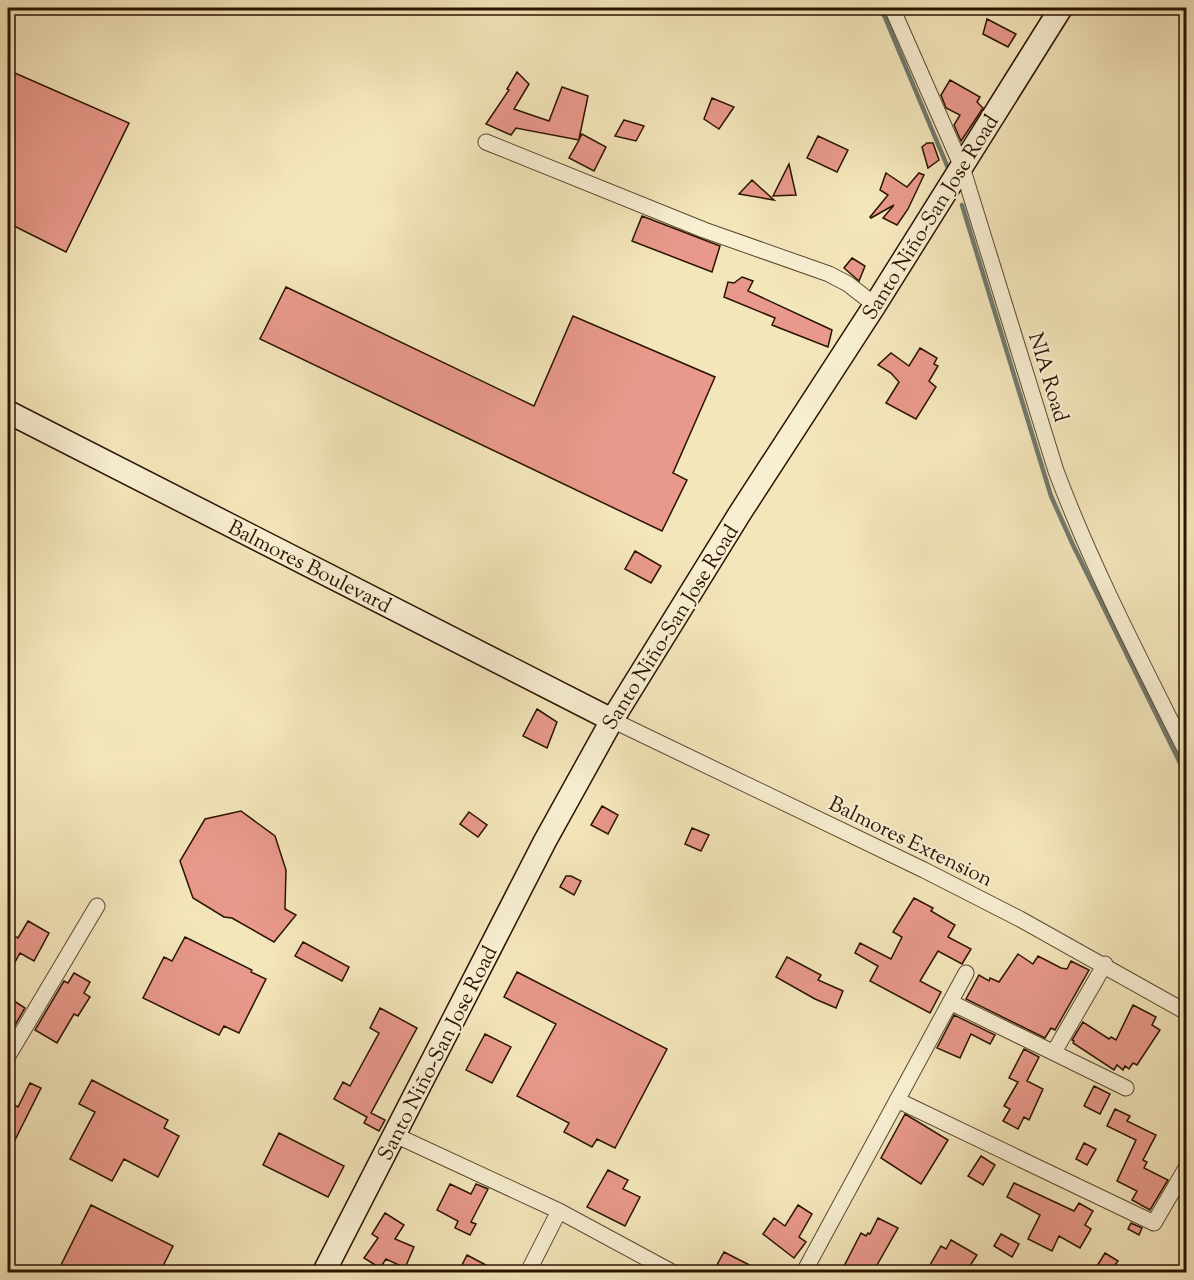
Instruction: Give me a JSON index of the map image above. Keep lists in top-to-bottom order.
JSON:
{
  "streets": {
    "main road": ["Santo Niño-San Jose Road", "Balmores Boulevard"],
    "street": ["NIA Road", "Balmores Extension"]
  },
  "crossings": [
    ["Santo Niño-San Jose Road", "NIA Road"],
    ["Santo Niño-San Jose Road", "Balmores Boulevard"],
    ["Santo Niño-San Jose Road", "Balmores Extension"],
    ["Balmores Boulevard", "Balmores Extension"]
  ]
}
